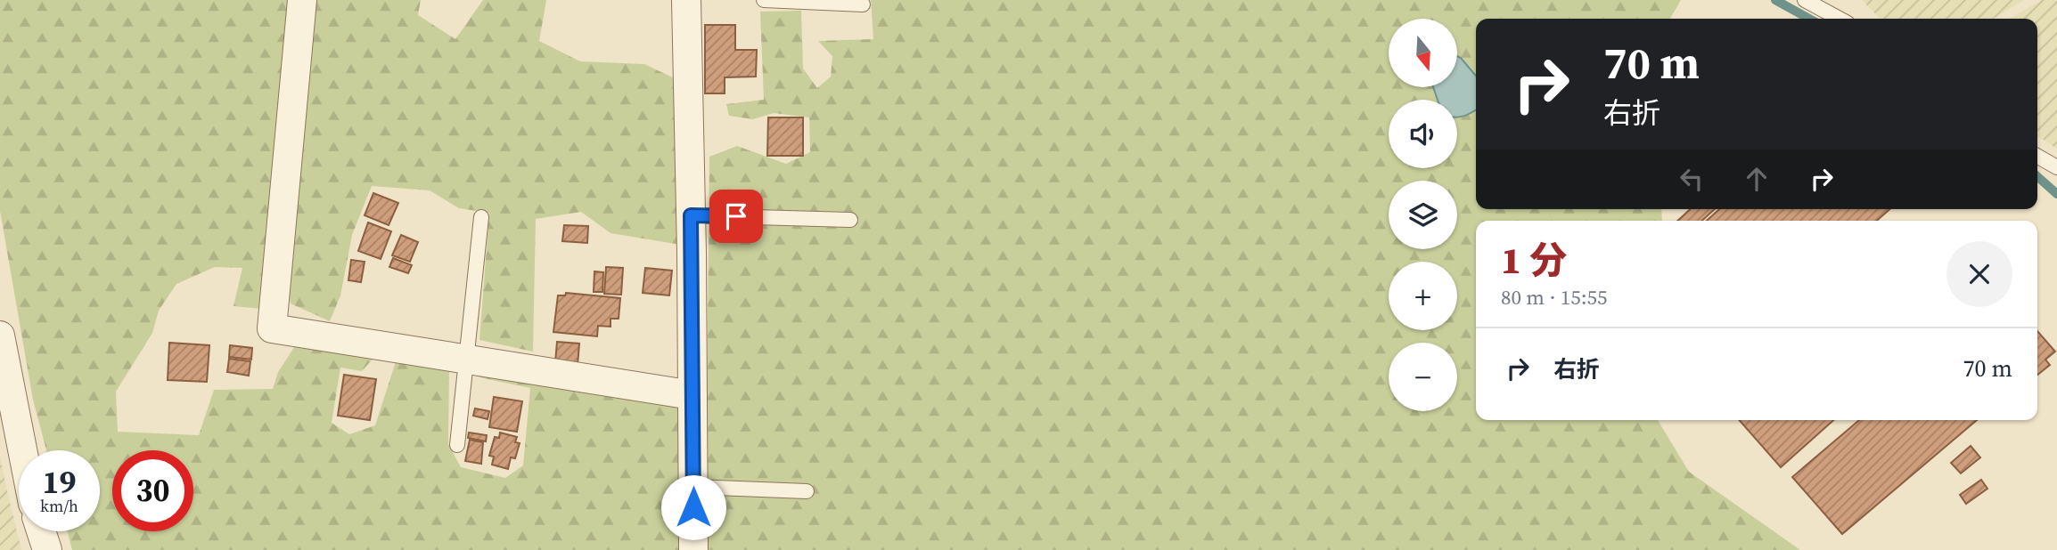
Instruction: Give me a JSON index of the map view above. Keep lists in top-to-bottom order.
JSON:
{
  "north": "bottom",
  "page": {
    "map_buttons": ["+", "−"],
    "turn": ["70 m", "右折"],
    "heading": ["1 分", "80 m · 15:55"],
    "list": [
      {
        "name": "右折",
        "value": "70 m"
      }
    ],
    "speed": "19 km/h",
    "limit": "30"
  }
}
